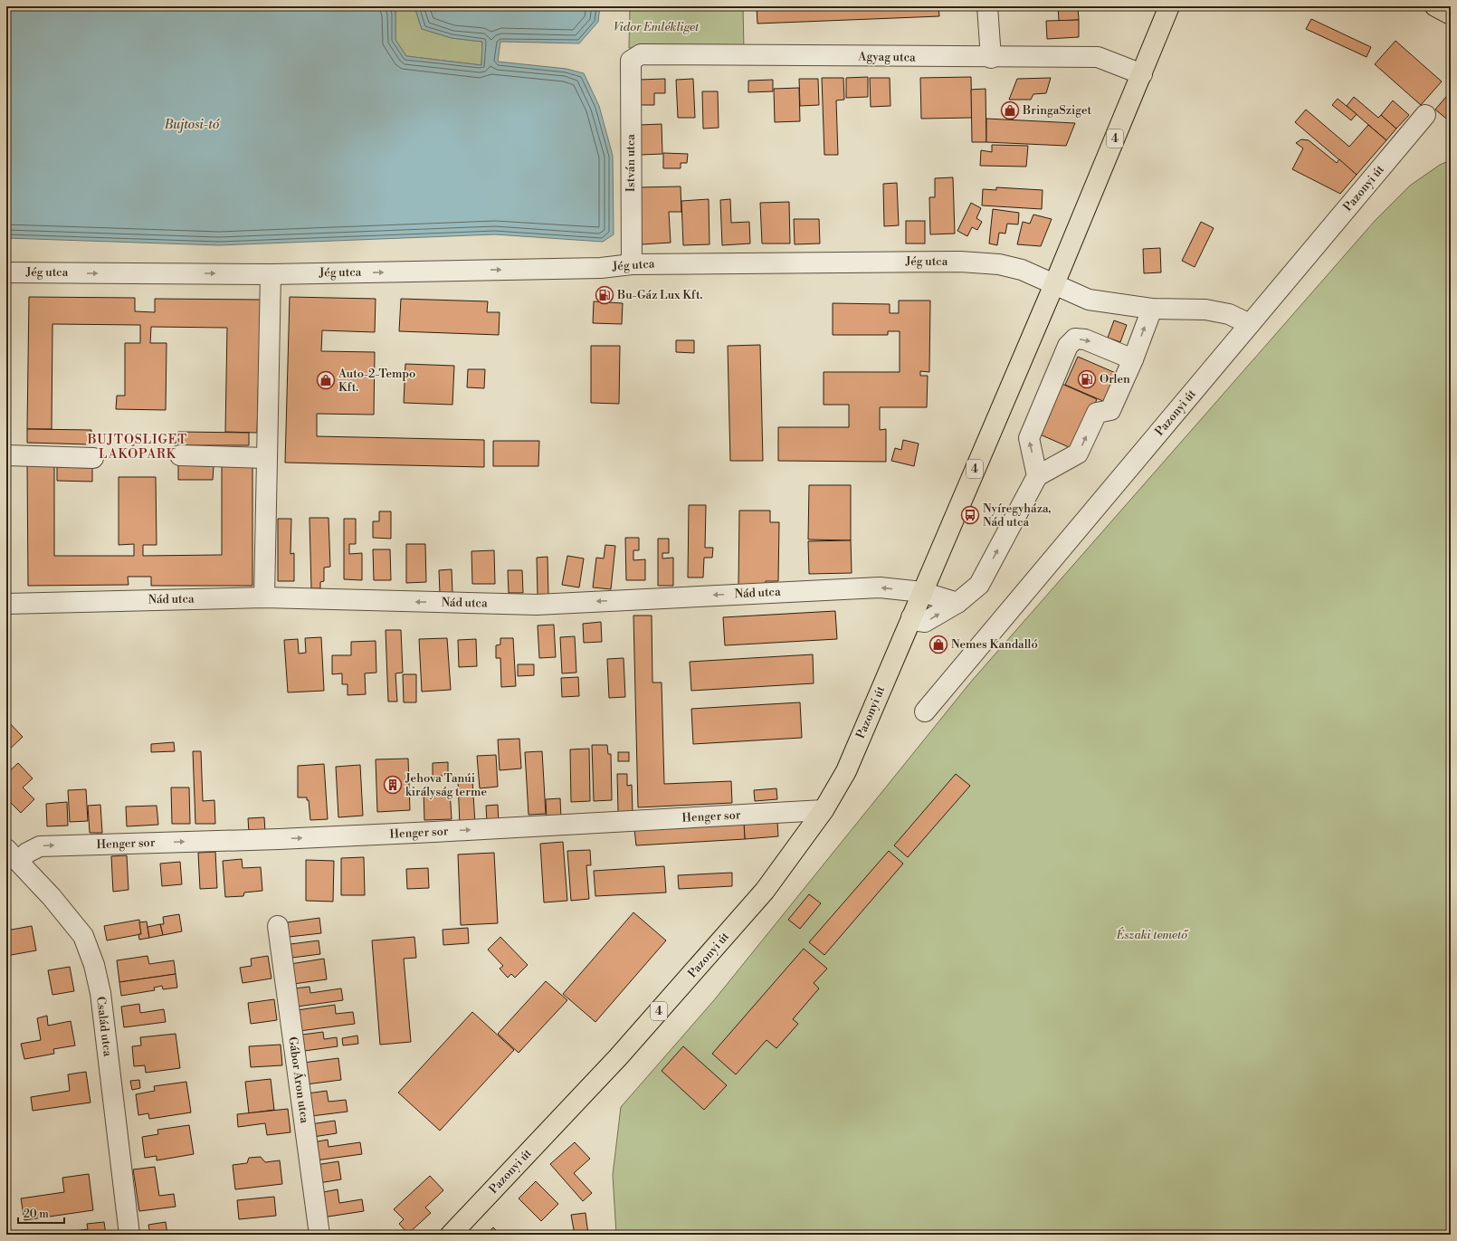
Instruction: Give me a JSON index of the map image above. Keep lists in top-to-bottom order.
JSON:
{
  "streets": {
    "main road": ["4", "Pazonyi út"],
    "street": [
      "Agyag utca",
      "István utca",
      "Jég utca",
      "Nád utca",
      "Henger sor",
      "Család utca",
      "Gábor Áron utca"
    ]
  },
  "crossings": [
    ["Agyag utca", "4"],
    ["Agyag utca", "István utca"],
    ["4", "Pazonyi út"],
    ["4", "Jég utca"],
    ["4", "Nád utca"],
    ["István utca", "Jég utca"],
    ["Pazonyi út", "Jég utca"],
    ["Pazonyi út", "Henger sor"],
    ["Henger sor", "Család utca"]
  ],
  "one_way": ["Jég utca", "Nád utca", "Henger sor"],
  "districts": ["BUJTOSLIGET LAKÓPARK"],
  "water": ["Bujtosi-tó"],
  "parks": ["Vidor Emlékliget", "Északi temető"],
  "places": {
    "shop": ["BringaSziget", "Auto-2-Tempo Kft.", "Nemes Kandalló"],
    "fuel station": ["Bu-Gáz Lux Kft.", "Orlen"],
    "bus stop": ["Nyíregyháza, Nád utca"],
    "building": ["Jehova Tanúi királyság terme"]
  },
  "scale_bar": "20 m"
}
